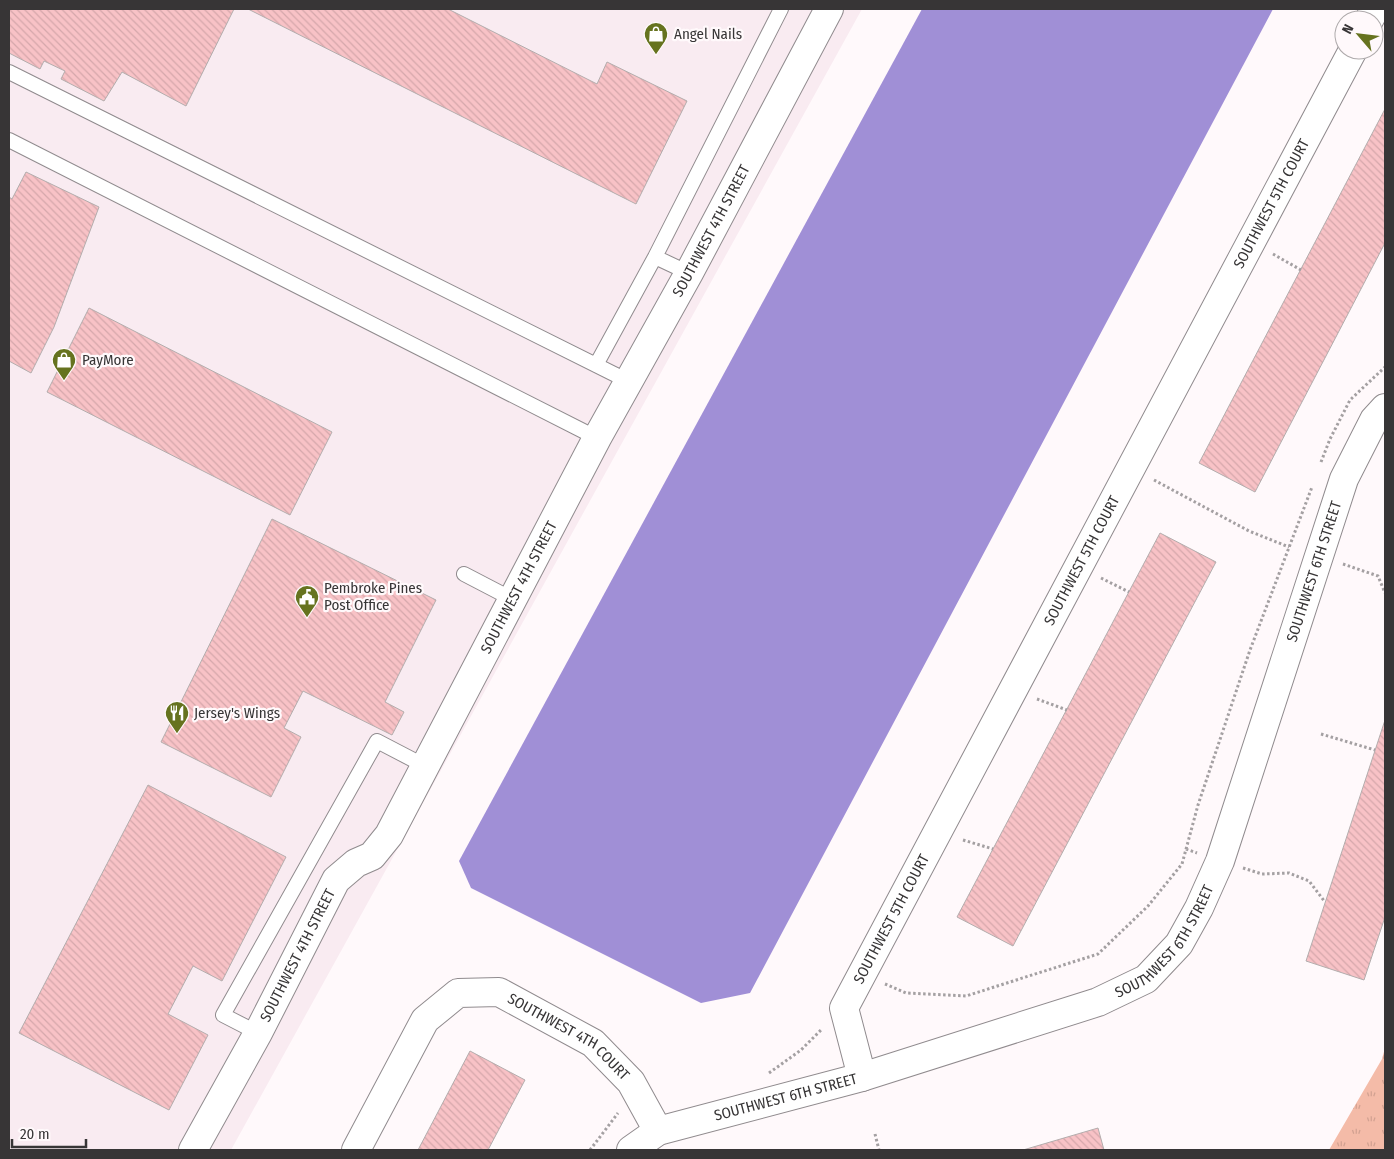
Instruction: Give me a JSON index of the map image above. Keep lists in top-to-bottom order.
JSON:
{
  "streets": {
    "street": [
      "SOUTHWEST 5TH COURT",
      "SOUTHWEST 4TH STREET",
      "SOUTHWEST 6TH STREET",
      "SOUTHWEST 4TH COURT"
    ]
  },
  "crossings": [
    ["SOUTHWEST 6TH STREET", "SOUTHWEST 4TH COURT"]
  ],
  "places": {
    "shop": ["Angel Nails", "PayMore"],
    "public building": ["Pembroke Pines Post Office"],
    "restaurant": ["Jersey's Wings"]
  },
  "scale_bar": "20 m",
  "north": "top left"
}
